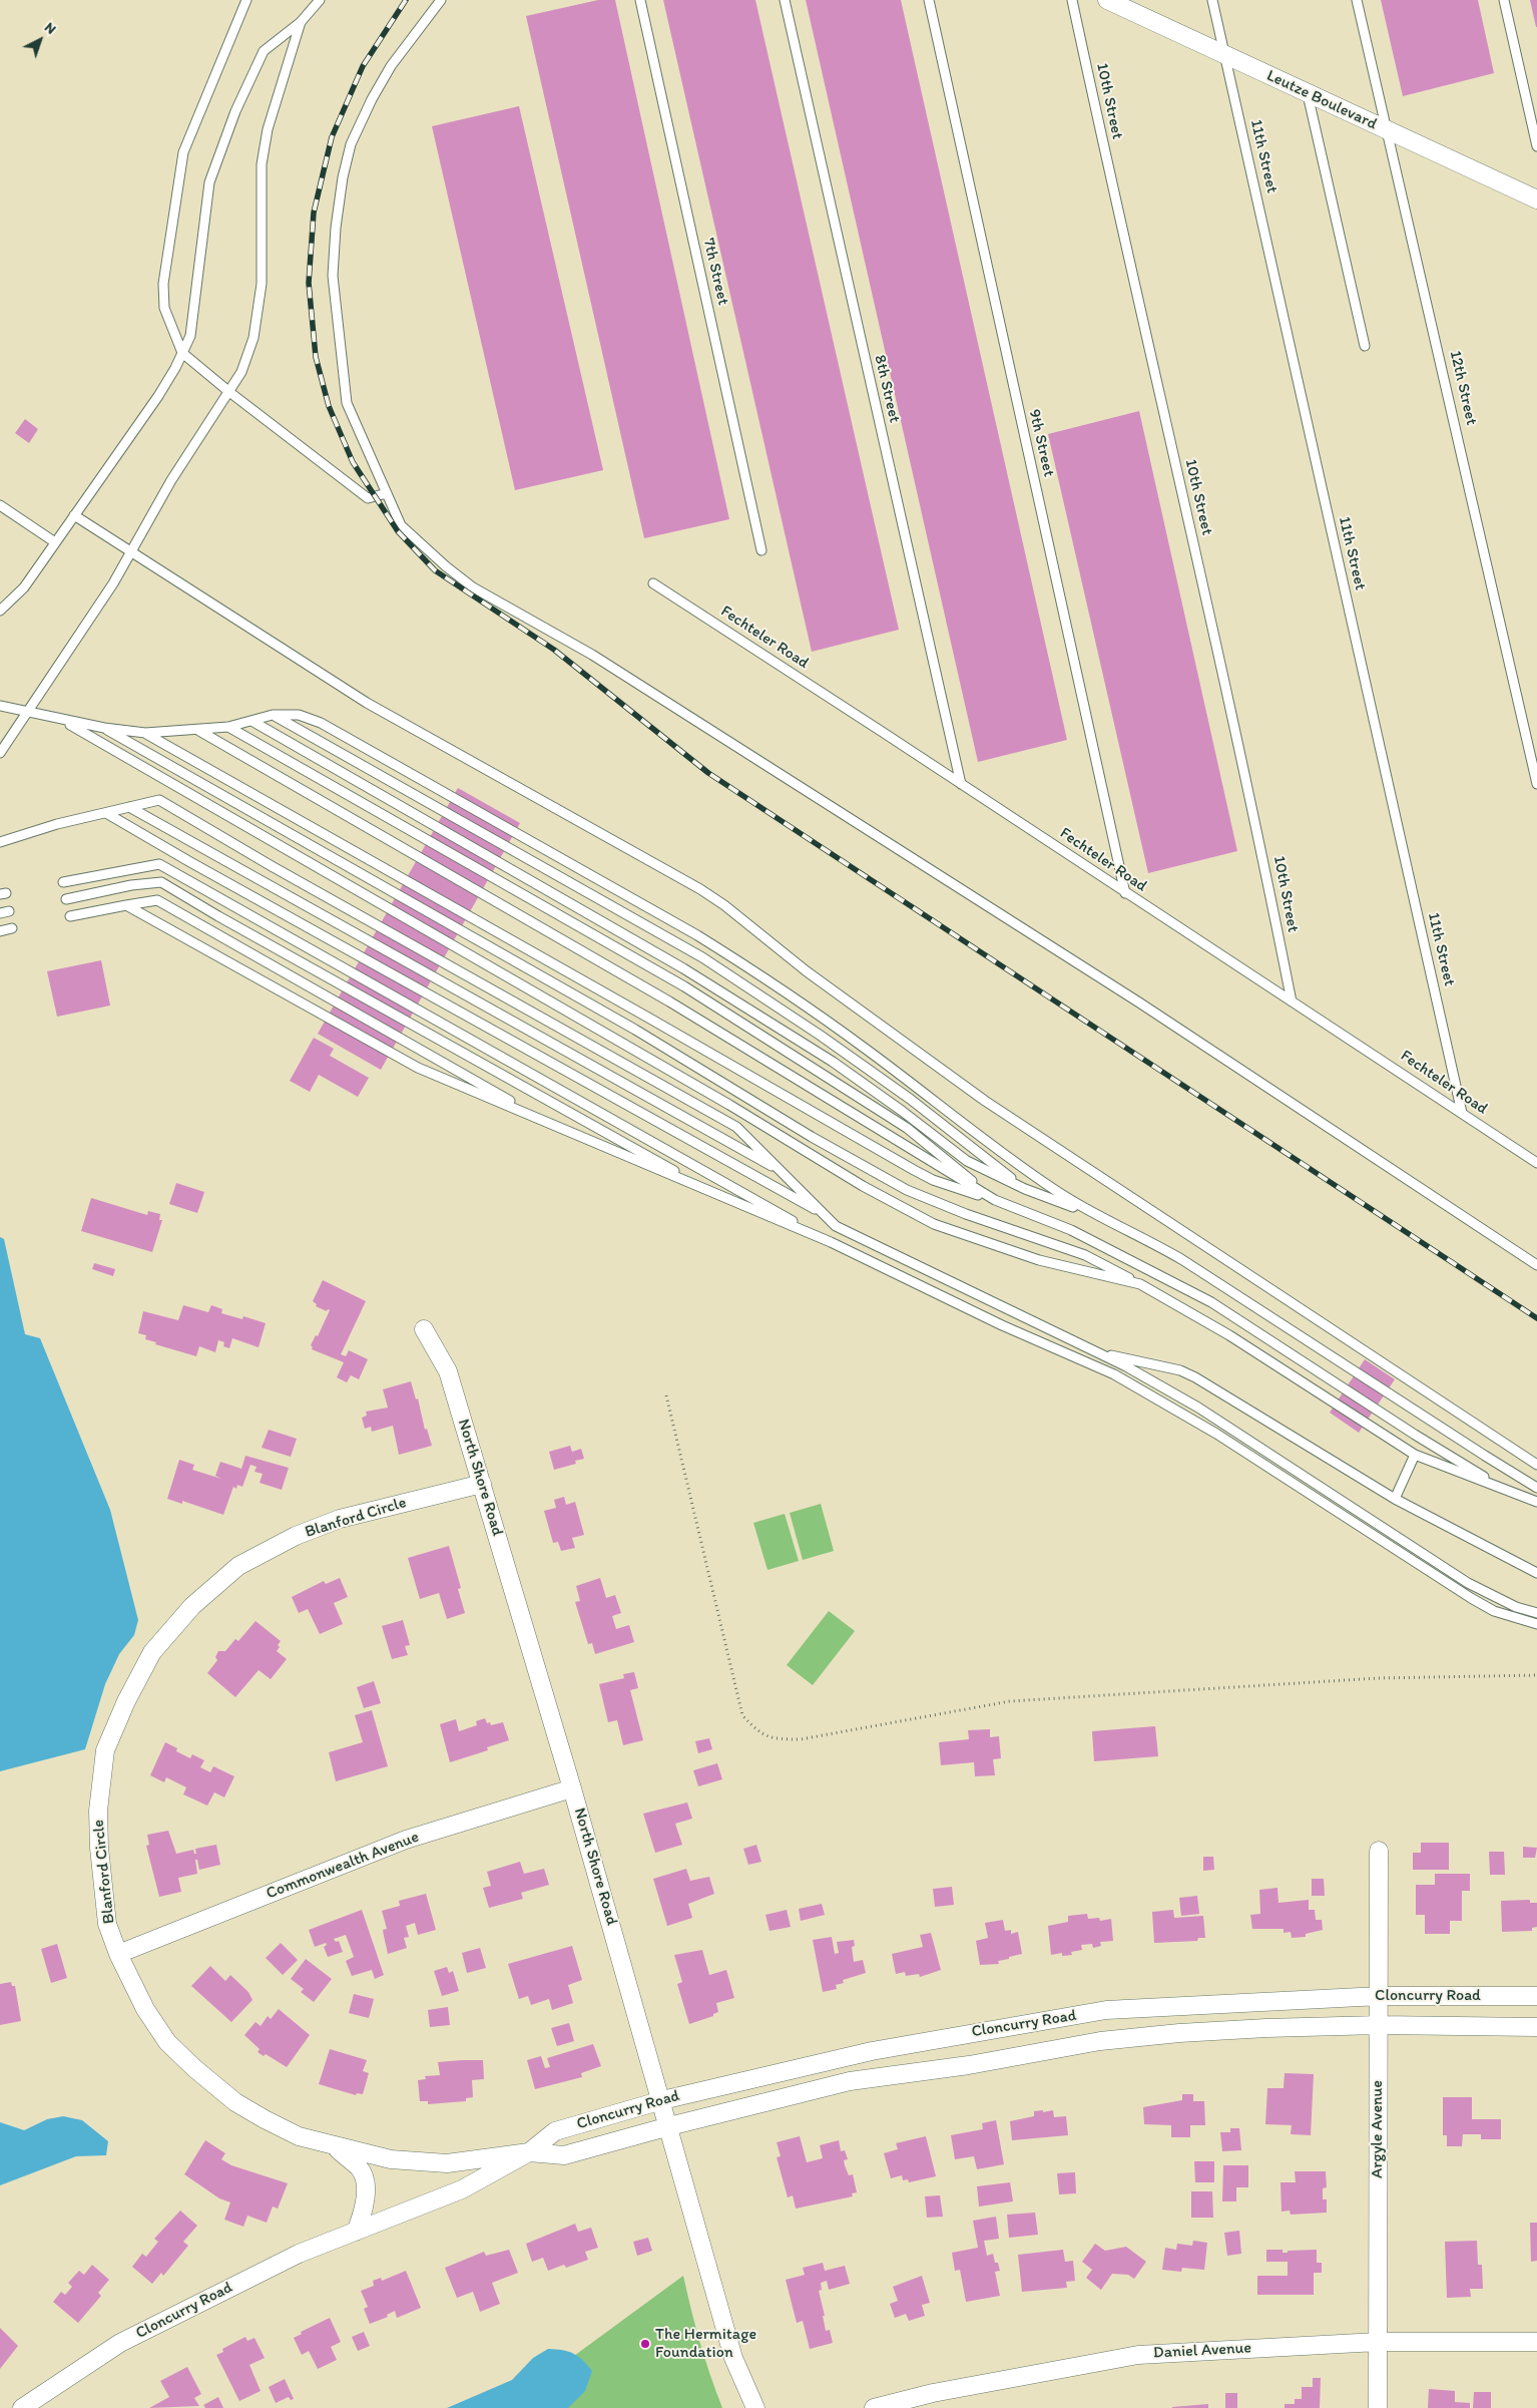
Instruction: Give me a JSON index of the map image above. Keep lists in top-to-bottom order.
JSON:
{
  "streets": {
    "street": [
      "Leutze Boulevard",
      "North Shore Road",
      "Blanford Circle",
      "Commonwealth Avenue",
      "Cloncurry Road",
      "Argyle Avenue",
      "Daniel Avenue"
    ],
    "lane": [
      "10th Street",
      "11th Street",
      "7th Street",
      "12th Street",
      "8th Street",
      "9th Street",
      "Fechteler Road"
    ]
  },
  "crossings": [
    ["Leutze Boulevard", "11th Street"],
    ["Leutze Boulevard", "12th Street"],
    ["10th Street", "Fechteler Road"],
    ["11th Street", "Fechteler Road"],
    ["8th Street", "Fechteler Road"],
    ["9th Street", "Fechteler Road"],
    ["North Shore Road", "Blanford Circle"],
    ["North Shore Road", "Commonwealth Avenue"],
    ["North Shore Road", "Cloncurry Road"],
    ["Blanford Circle", "Commonwealth Avenue"],
    ["Blanford Circle", "Cloncurry Road"],
    ["Cloncurry Road", "Argyle Avenue"],
    ["Argyle Avenue", "Daniel Avenue"]
  ],
  "places": ["The Hermitage Foundation"],
  "north": "top right"
}
